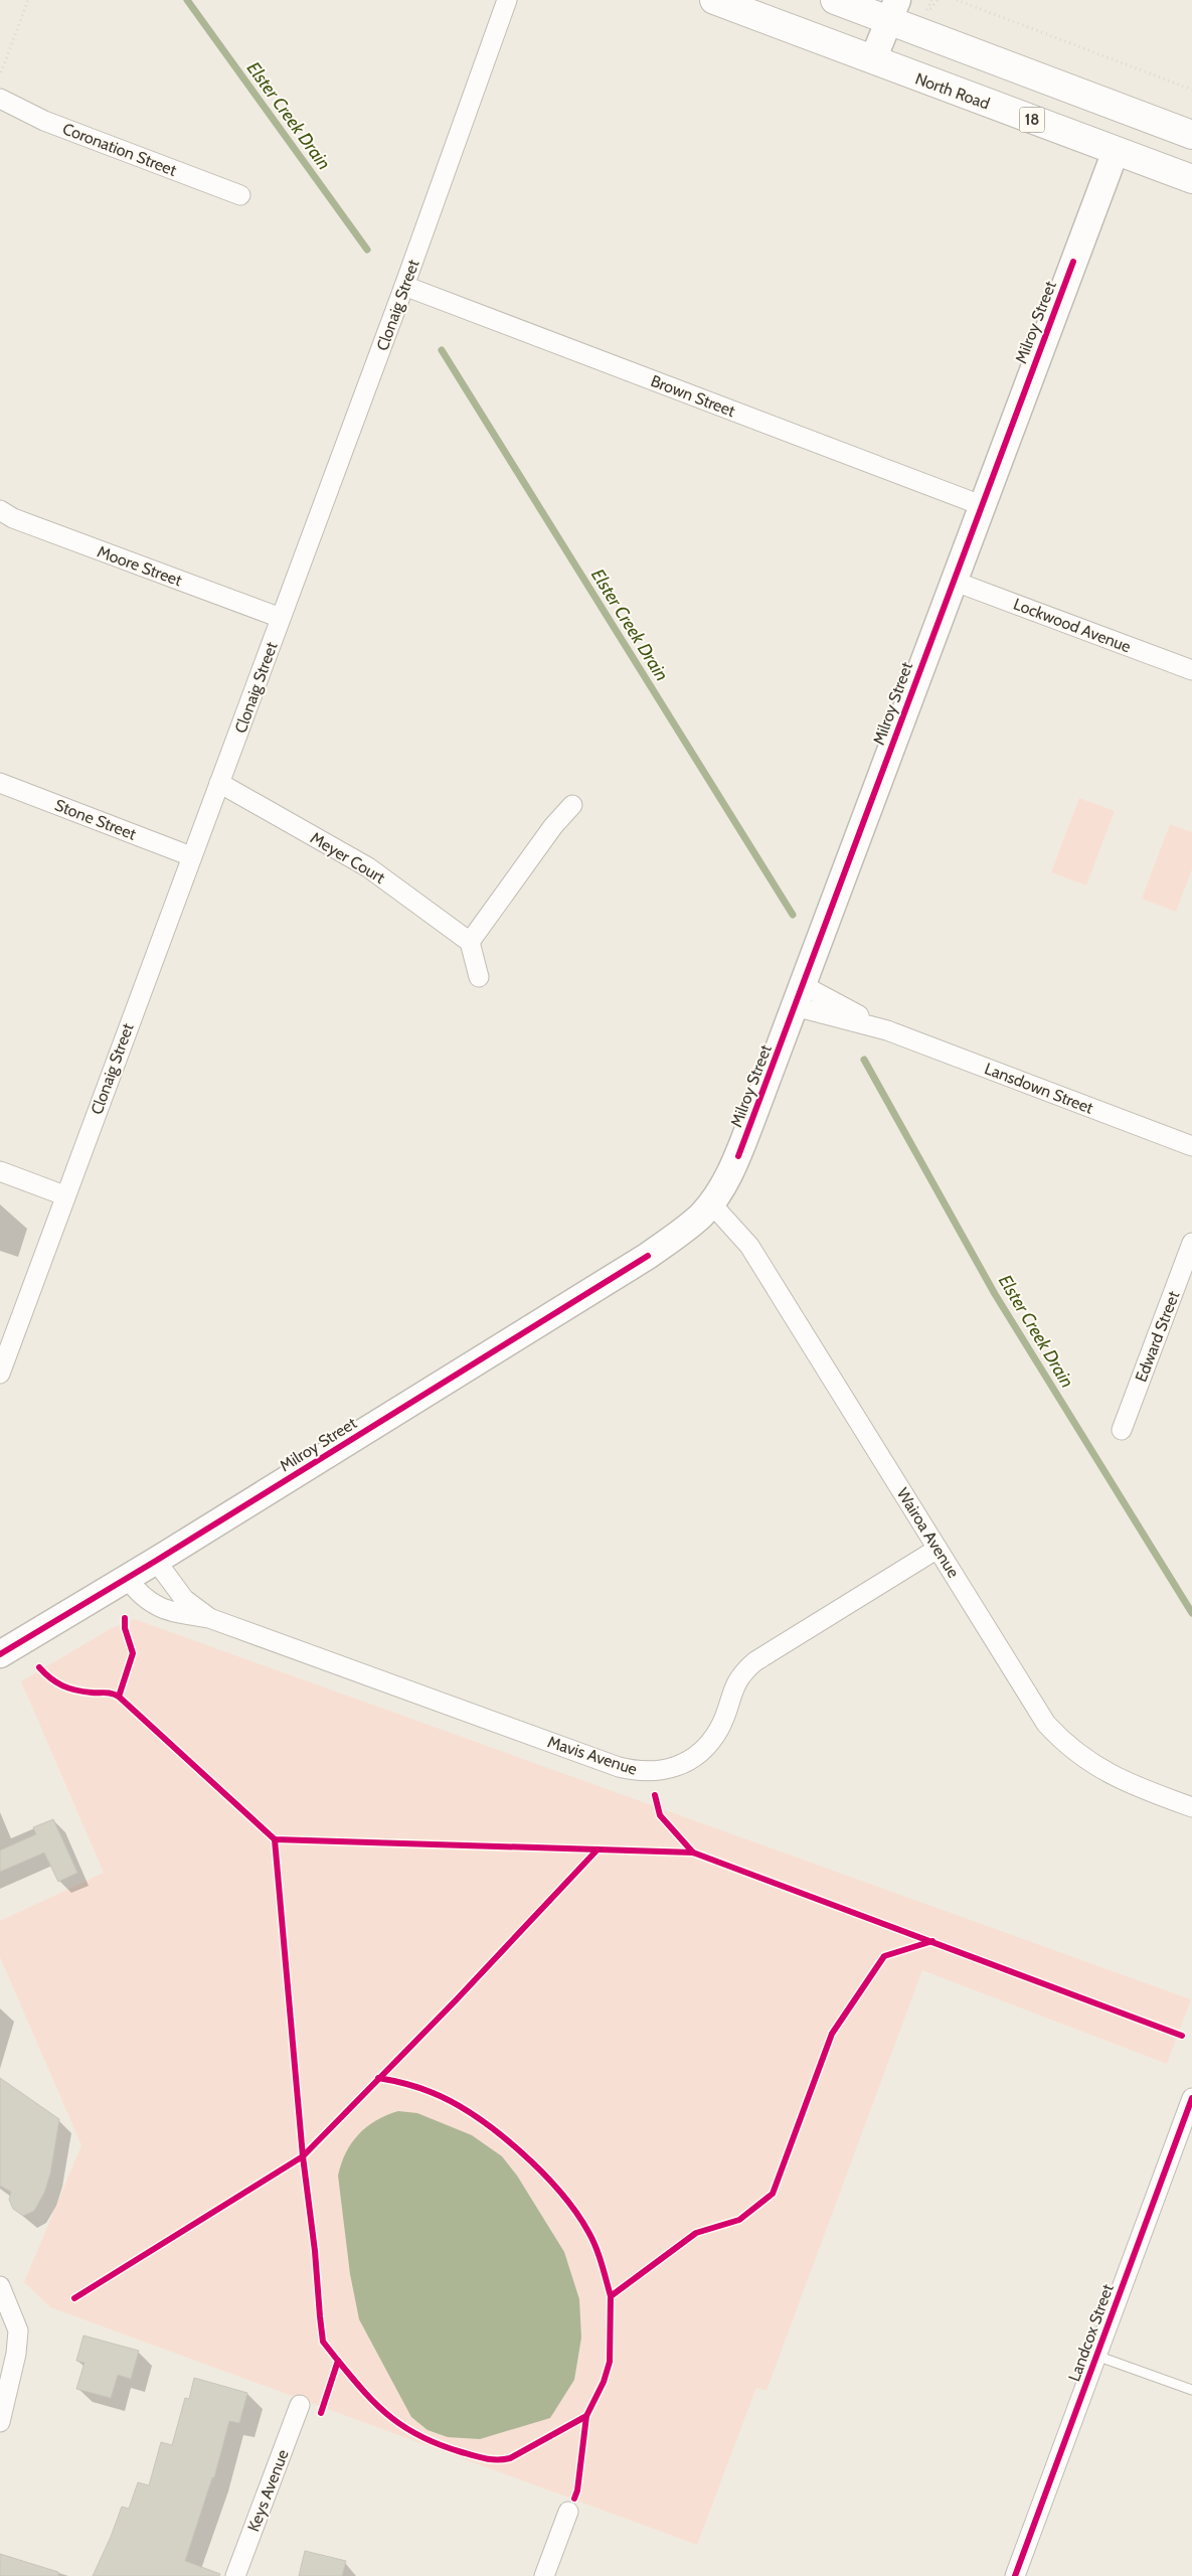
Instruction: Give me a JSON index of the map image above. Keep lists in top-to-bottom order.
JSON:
{
  "streets": {
    "highway": ["North Road", "18"],
    "street": [
      "Coronation Street",
      "Clonaig Street",
      "Milroy Street",
      "Brown Street",
      "Moore Street",
      "Lockwood Avenue",
      "Stone Street",
      "Meyer Court",
      "Lansdown Street",
      "Edward Street",
      "Wairoa Avenue",
      "Mavis Avenue",
      "Landcox Street",
      "Keys Avenue"
    ]
  },
  "crossings": [
    ["North Road", "Milroy Street"],
    ["Clonaig Street", "Brown Street"],
    ["Clonaig Street", "Moore Street"],
    ["Clonaig Street", "Stone Street"],
    ["Clonaig Street", "Meyer Court"],
    ["Milroy Street", "Brown Street"],
    ["Milroy Street", "Lockwood Avenue"],
    ["Milroy Street", "Lansdown Street"],
    ["Milroy Street", "Wairoa Avenue"],
    ["Milroy Street", "Mavis Avenue"],
    ["Wairoa Avenue", "Mavis Avenue"]
  ],
  "water": ["Elster Creek Drain"]
}
